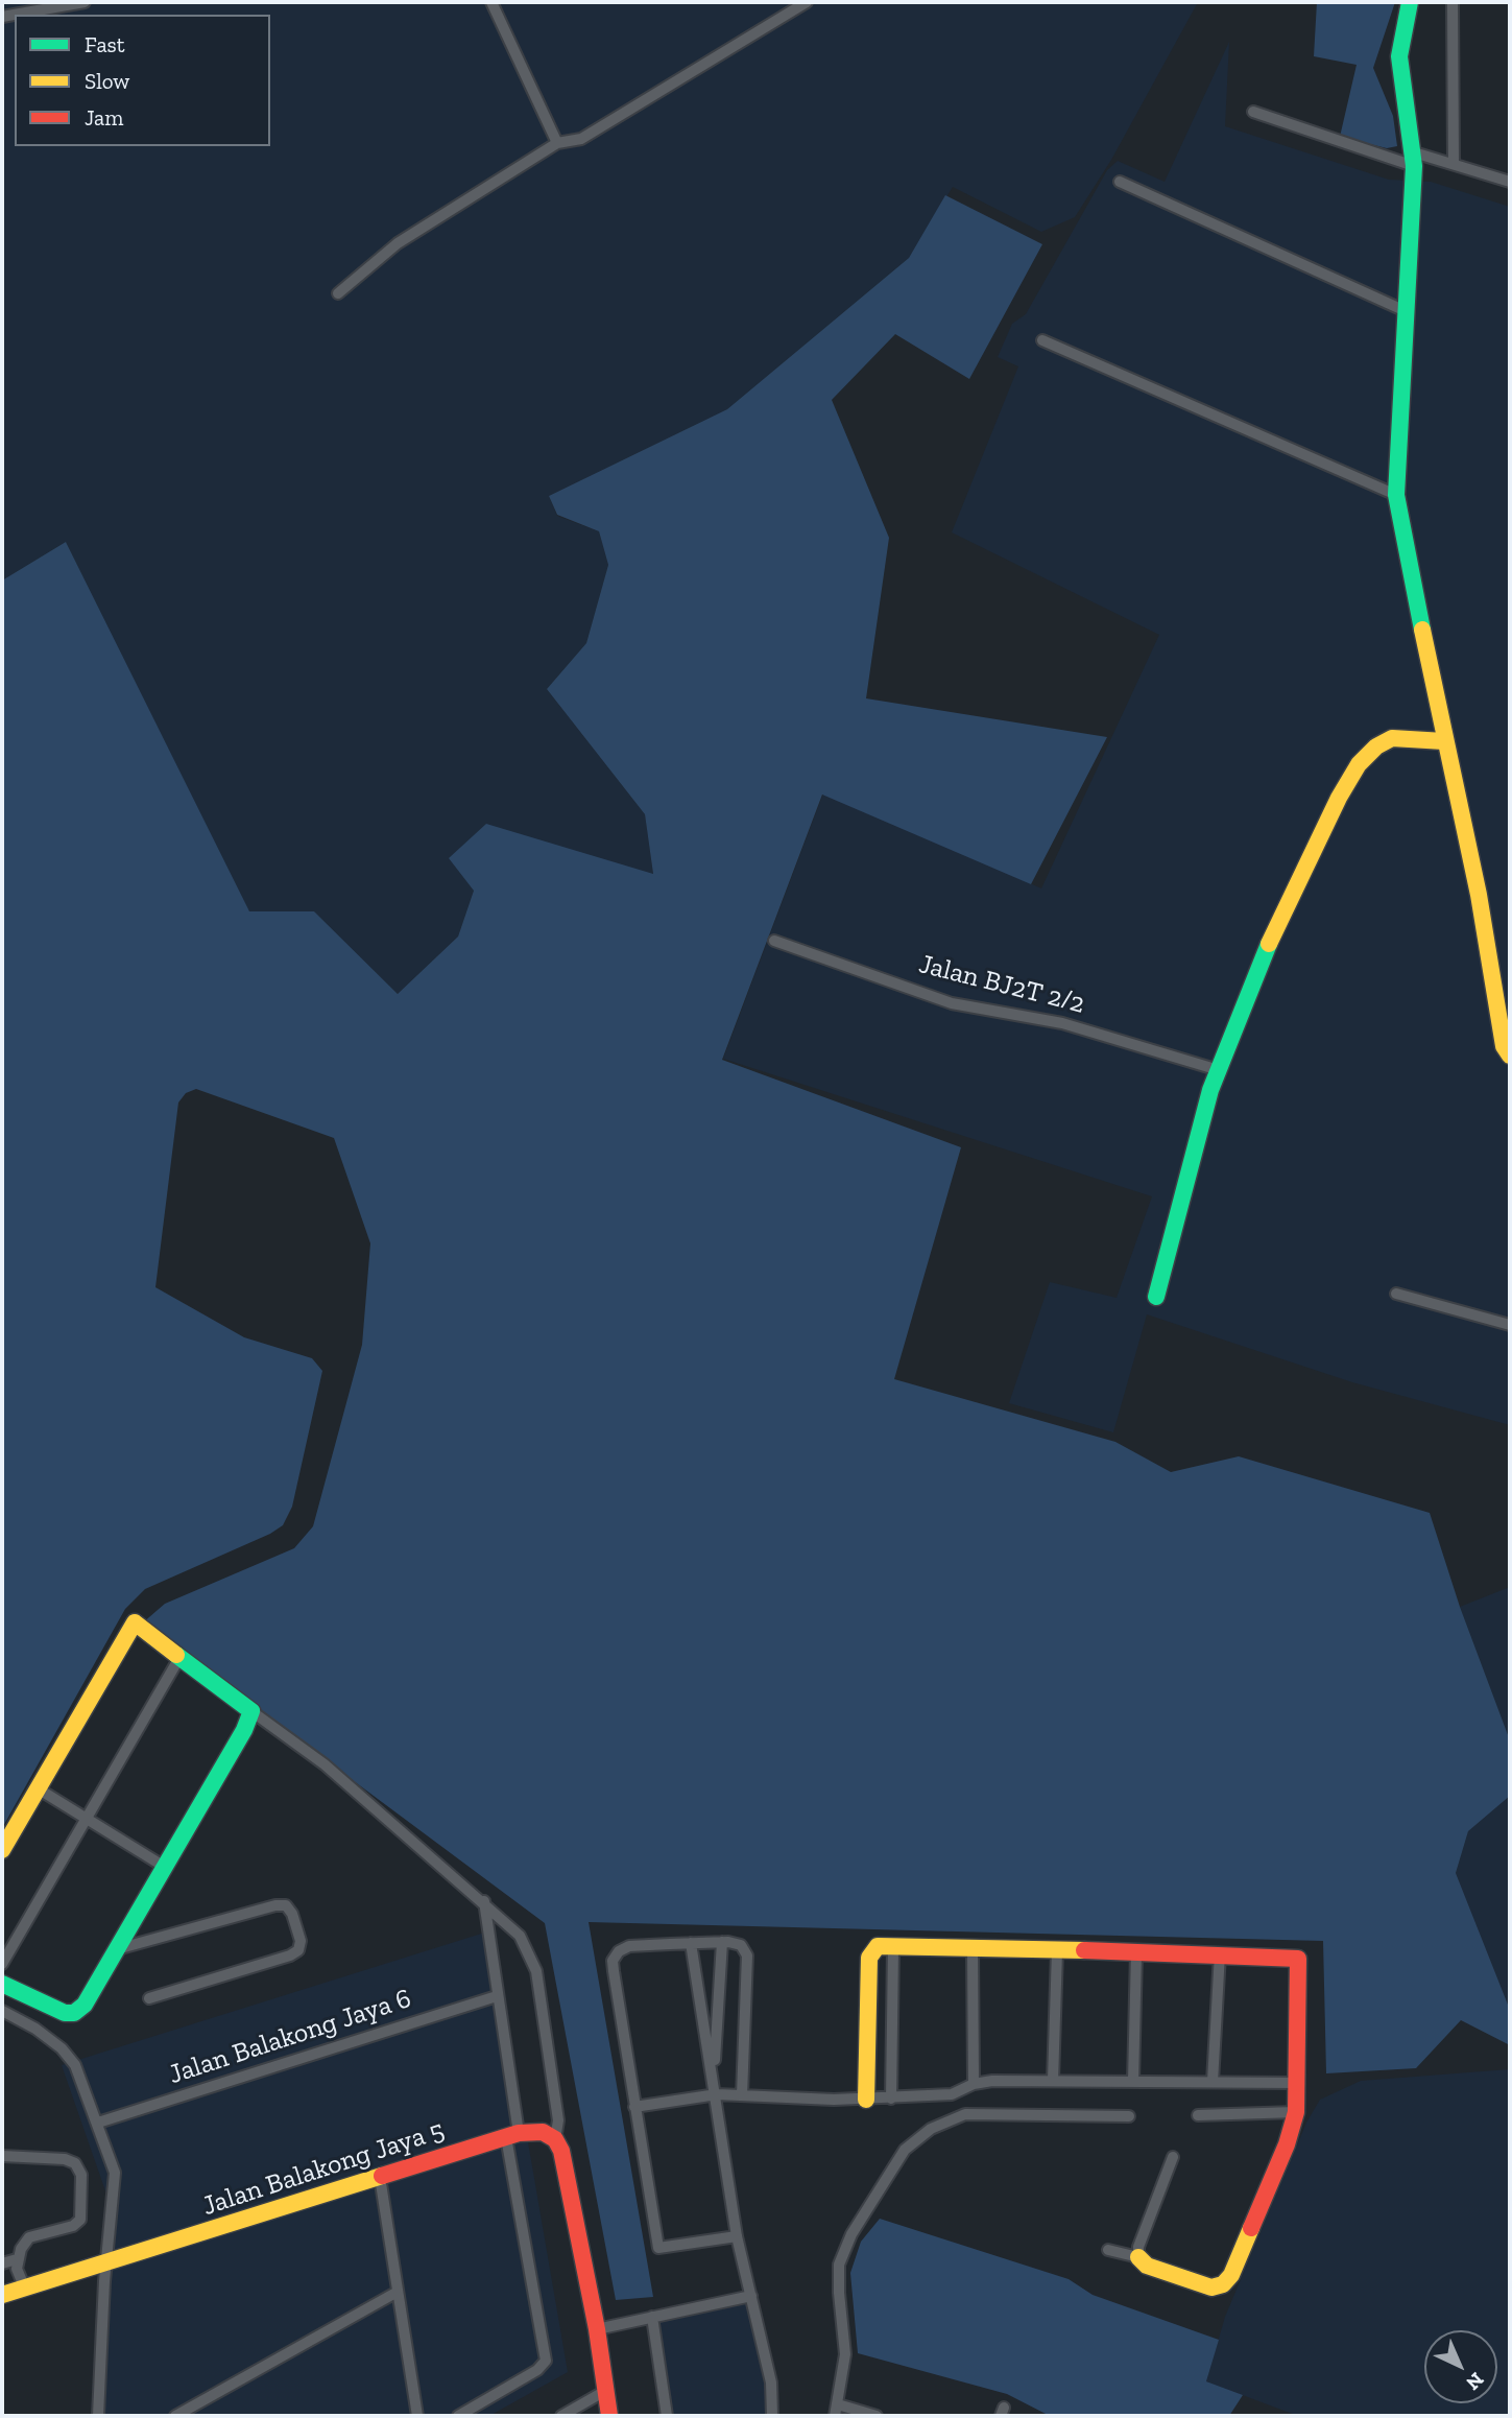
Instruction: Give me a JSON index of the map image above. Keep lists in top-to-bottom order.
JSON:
{
  "streets": {
    "street": ["Jalan BJ2T 2/2", "Jalan Balakong Jaya 6", "Jalan Balakong Jaya 5"]
  },
  "legend": ["Fast", "Slow", "Jam"],
  "north": "bottom right"
}
